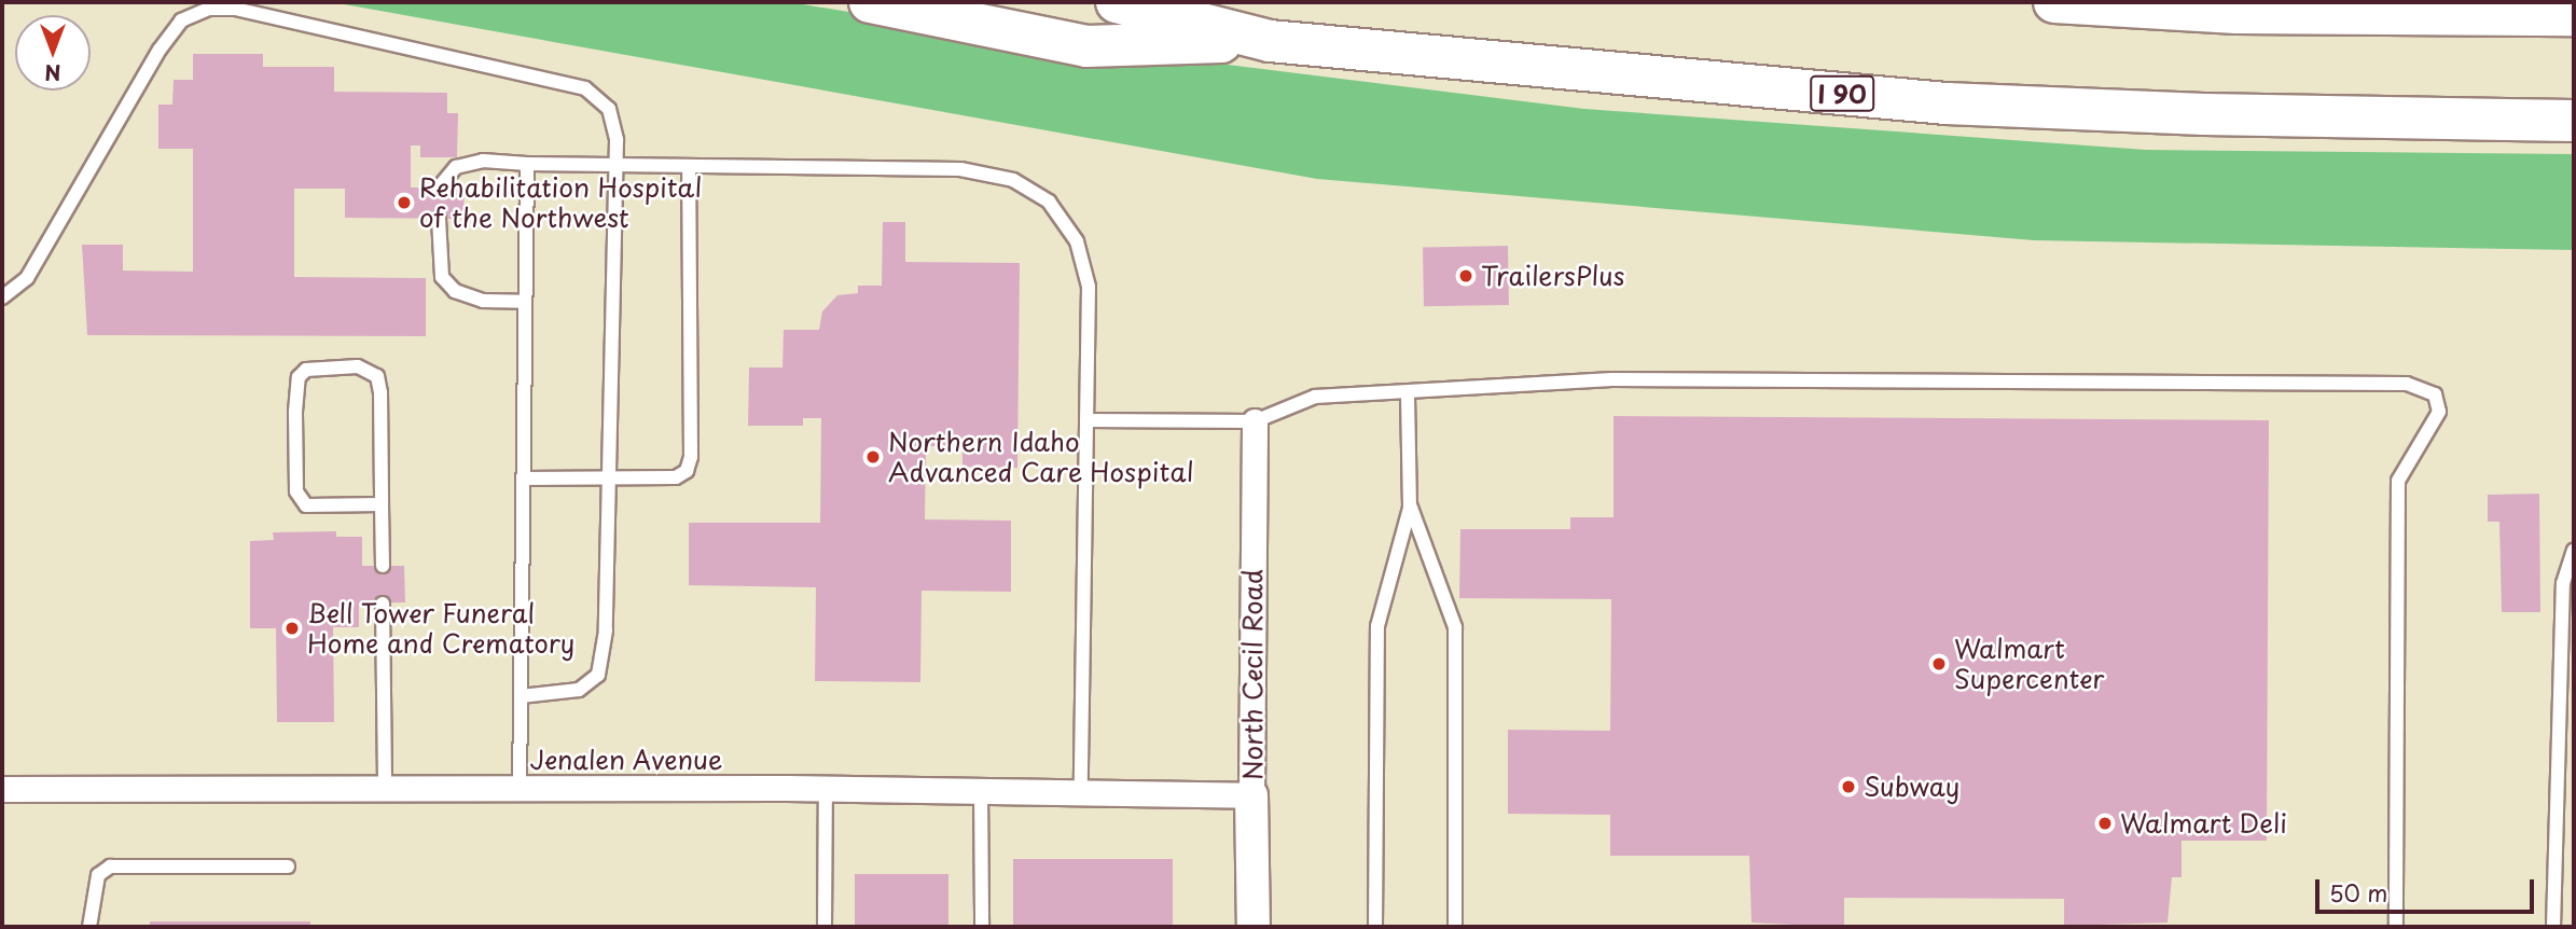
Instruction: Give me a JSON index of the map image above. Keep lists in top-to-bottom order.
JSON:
{
  "streets": {
    "highway": ["I 90"],
    "street": ["North Cecil Road", "Jenalen Avenue"]
  },
  "crossings": [
    ["North Cecil Road", "Jenalen Avenue"]
  ],
  "places": [
    "Rehabilitation Hospital of the Northwest",
    "TrailersPlus",
    "Northern Idaho Advanced Care Hospital",
    "Bell Tower Funeral Home and Crematory",
    "Walmart Supercenter",
    "Subway",
    "Walmart Deli"
  ],
  "scale_bar": "50 m",
  "north": "bottom"
}
